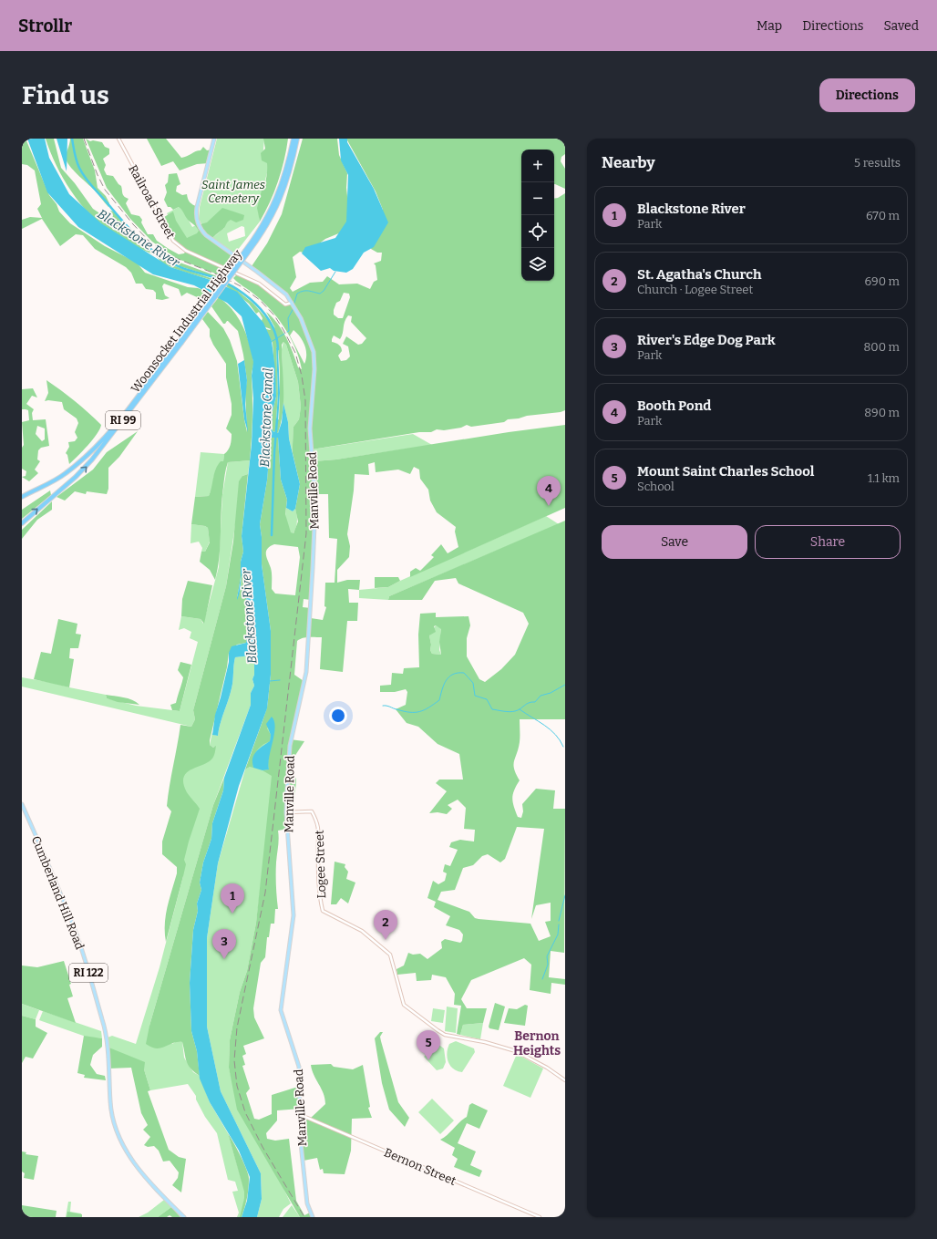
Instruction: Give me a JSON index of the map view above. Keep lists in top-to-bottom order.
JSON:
{
  "streets": {
    "highway": ["Woonsocket Industrial Highway", "RI 99"],
    "main road": ["Manville Road", "Cumberland Hill Road", "RI 122"],
    "street": ["Railroad Street", "Logee Street", "Bernon Street"]
  },
  "crossings": [
    ["Railroad Street", "Manville Road"],
    ["Manville Road", "Logee Street"],
    ["Manville Road", "Bernon Street"]
  ],
  "districts": ["Bernon Heights"],
  "water": ["Blackstone River", "Blackstone Canal"],
  "parks": ["Saint James Cemetery"],
  "page": {
    "header": "Strollr",
    "nav": ["Map", "Directions", "Saved"],
    "buttons": [
      "Directions",
      ["Save", "Share"]
    ],
    "title": "Find us",
    "heading": ["Nearby", "5 results"],
    "map_buttons": ["+", "−"],
    "list": [
      {
        "mark": "1",
        "name": "Blackstone River",
        "note": "Park",
        "value": "670 m"
      },
      {
        "mark": "2",
        "name": "St. Agatha's Church",
        "note": "Church · Logee Street",
        "value": "690 m"
      },
      {
        "mark": "3",
        "name": "River's Edge Dog Park",
        "note": "Park",
        "value": "800 m"
      },
      {
        "mark": "4",
        "name": "Booth Pond",
        "note": "Park",
        "value": "890 m"
      },
      {
        "mark": "5",
        "name": "Mount Saint Charles School",
        "note": "School",
        "value": "1.1 km"
      }
    ],
    "pins": [
      "4",
      "1",
      "2",
      "3",
      "5"
    ]
  }
}
